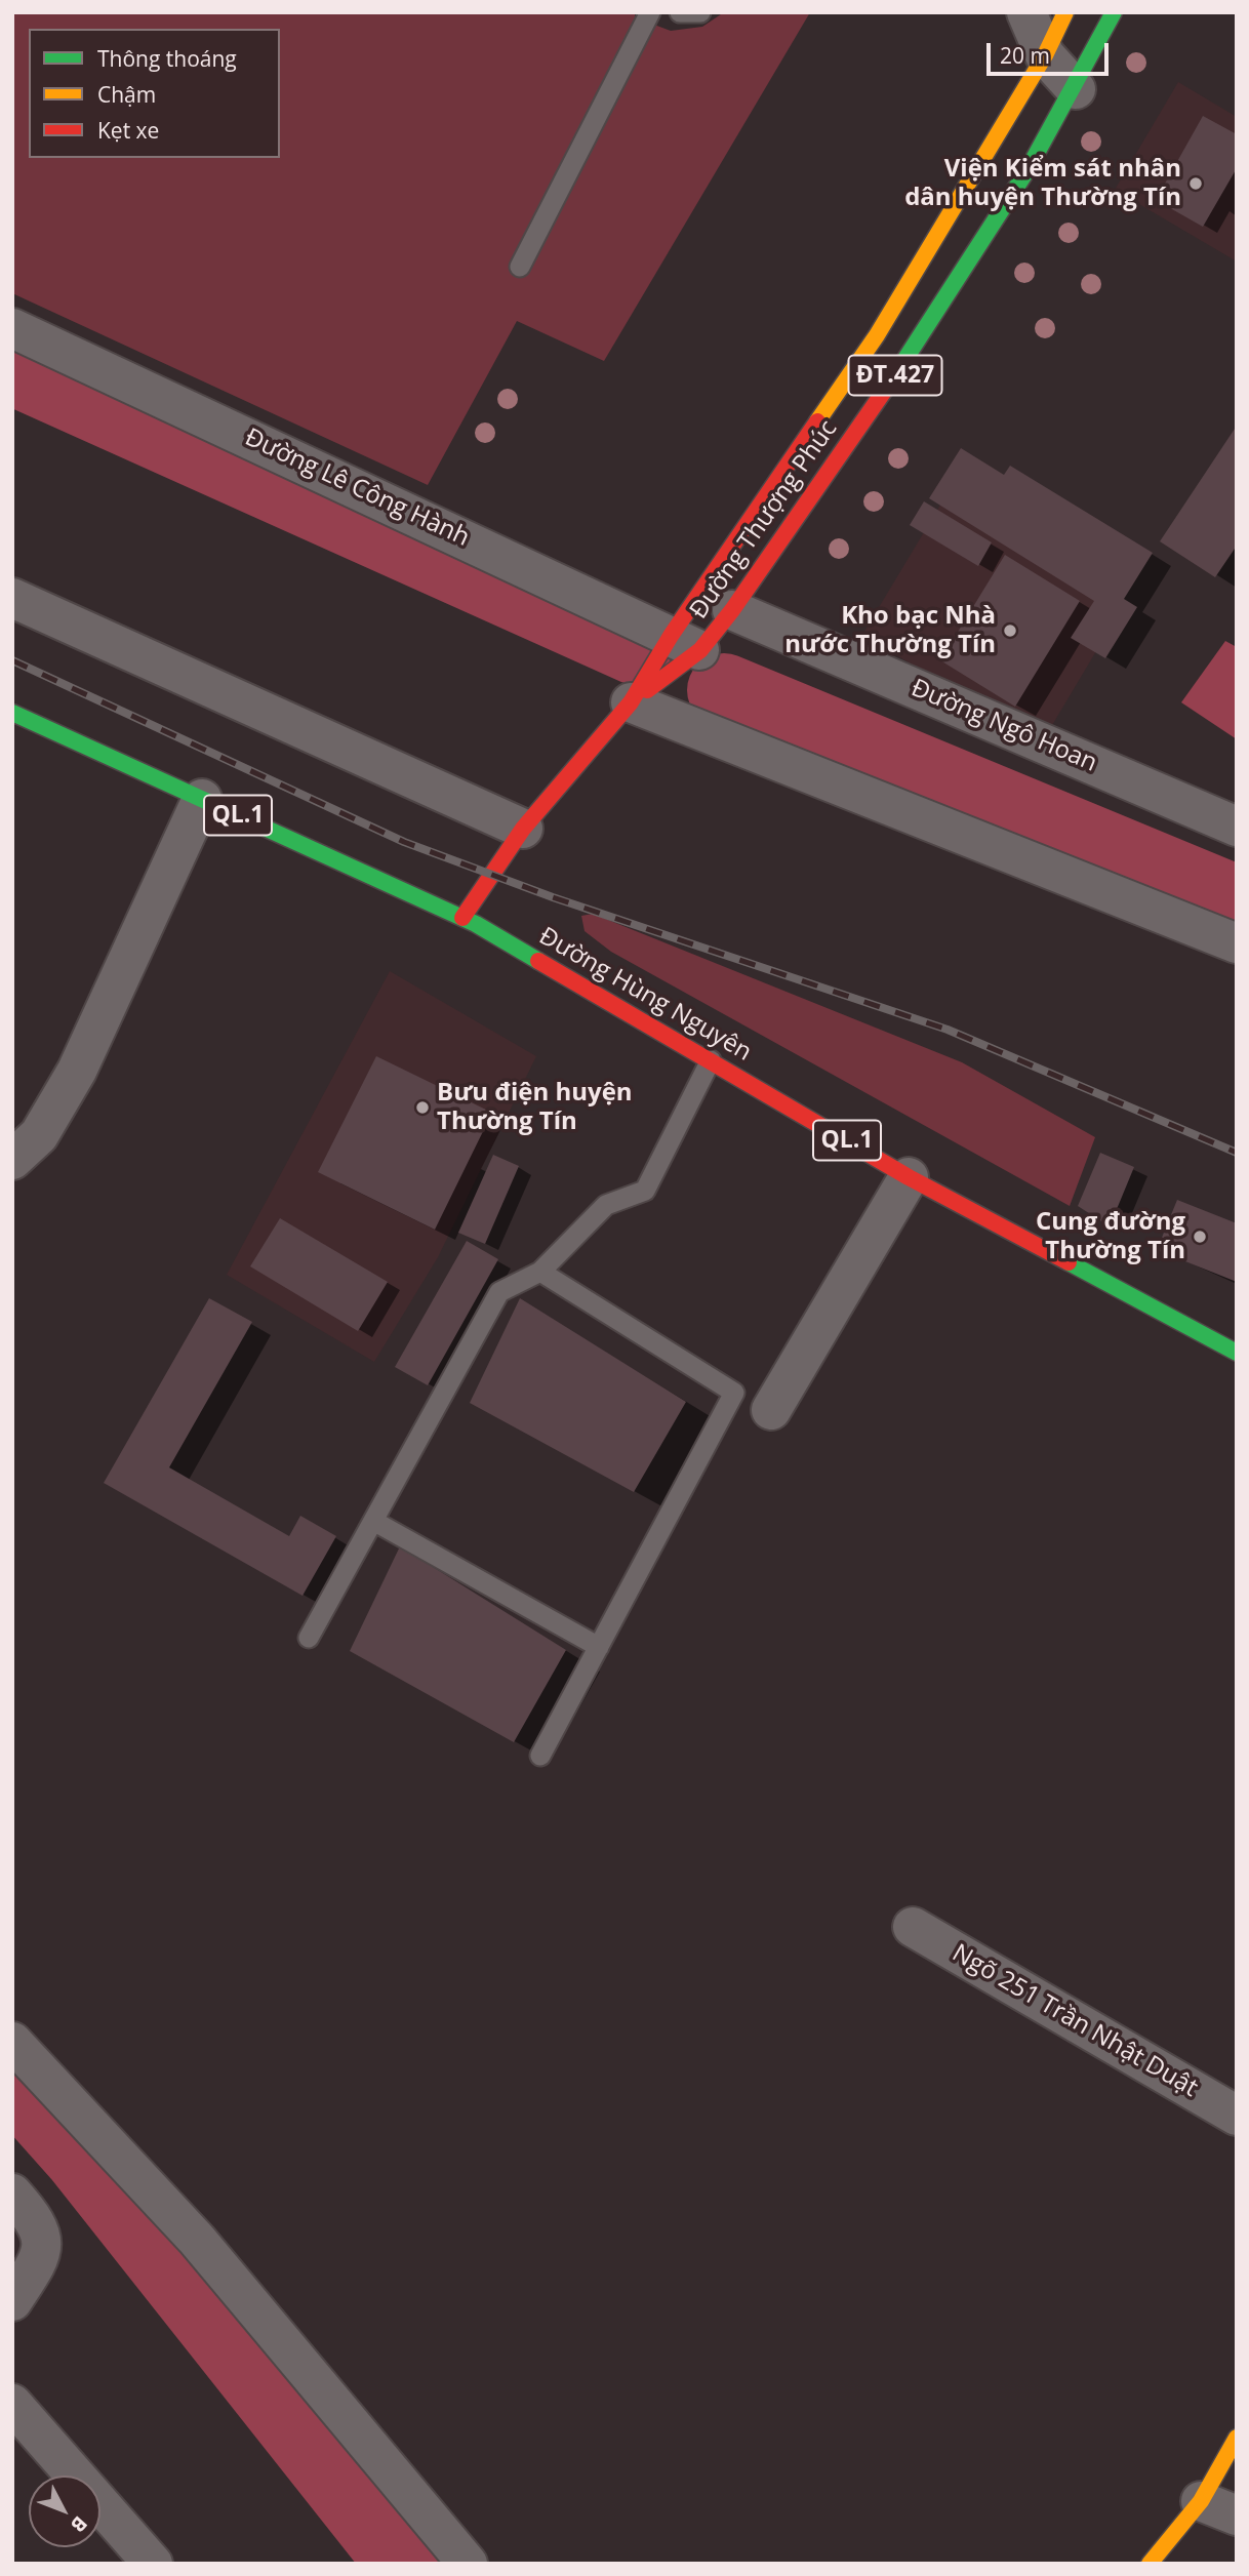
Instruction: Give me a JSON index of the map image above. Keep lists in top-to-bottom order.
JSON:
{
  "streets": {
    "main road": [
      "ĐT.427",
      "Đường Thượng Phúc",
      "QL.1",
      "Đường Hùng Nguyên"
    ],
    "street": ["Đường Lê Công Hành", "Đường Ngô Hoan", "Ngõ 251 Trần Nhật Duật"]
  },
  "crossings": [
    ["Đường Lê Công Hành", "Đường Thượng Phúc"],
    ["Đường Thượng Phúc", "Đường Ngô Hoan"],
    ["Đường Thượng Phúc", "Đường Hùng Nguyên"]
  ],
  "places": [
    "Viện Kiểm sát nhân dân huyện Thường Tín",
    "Kho bạc Nhà nước Thường Tín",
    "Bưu điện huyện Thường Tín",
    "Cung đường Thường Tín"
  ],
  "legend": ["Thông thoáng", "Chậm", "Kẹt xe"],
  "scale_bar": "20 m",
  "north": "bottom right"
}
